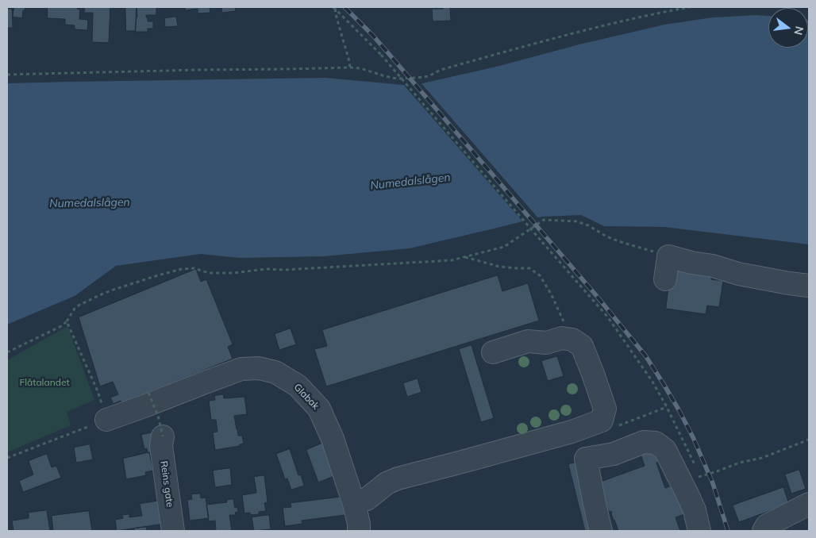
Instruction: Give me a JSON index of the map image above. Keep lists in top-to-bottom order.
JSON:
{
  "streets": {
    "street": ["Glabak", "Reins gate"]
  },
  "water": ["Numedalslågen"],
  "parks": ["Flåtalandet"],
  "north": "right"
}
